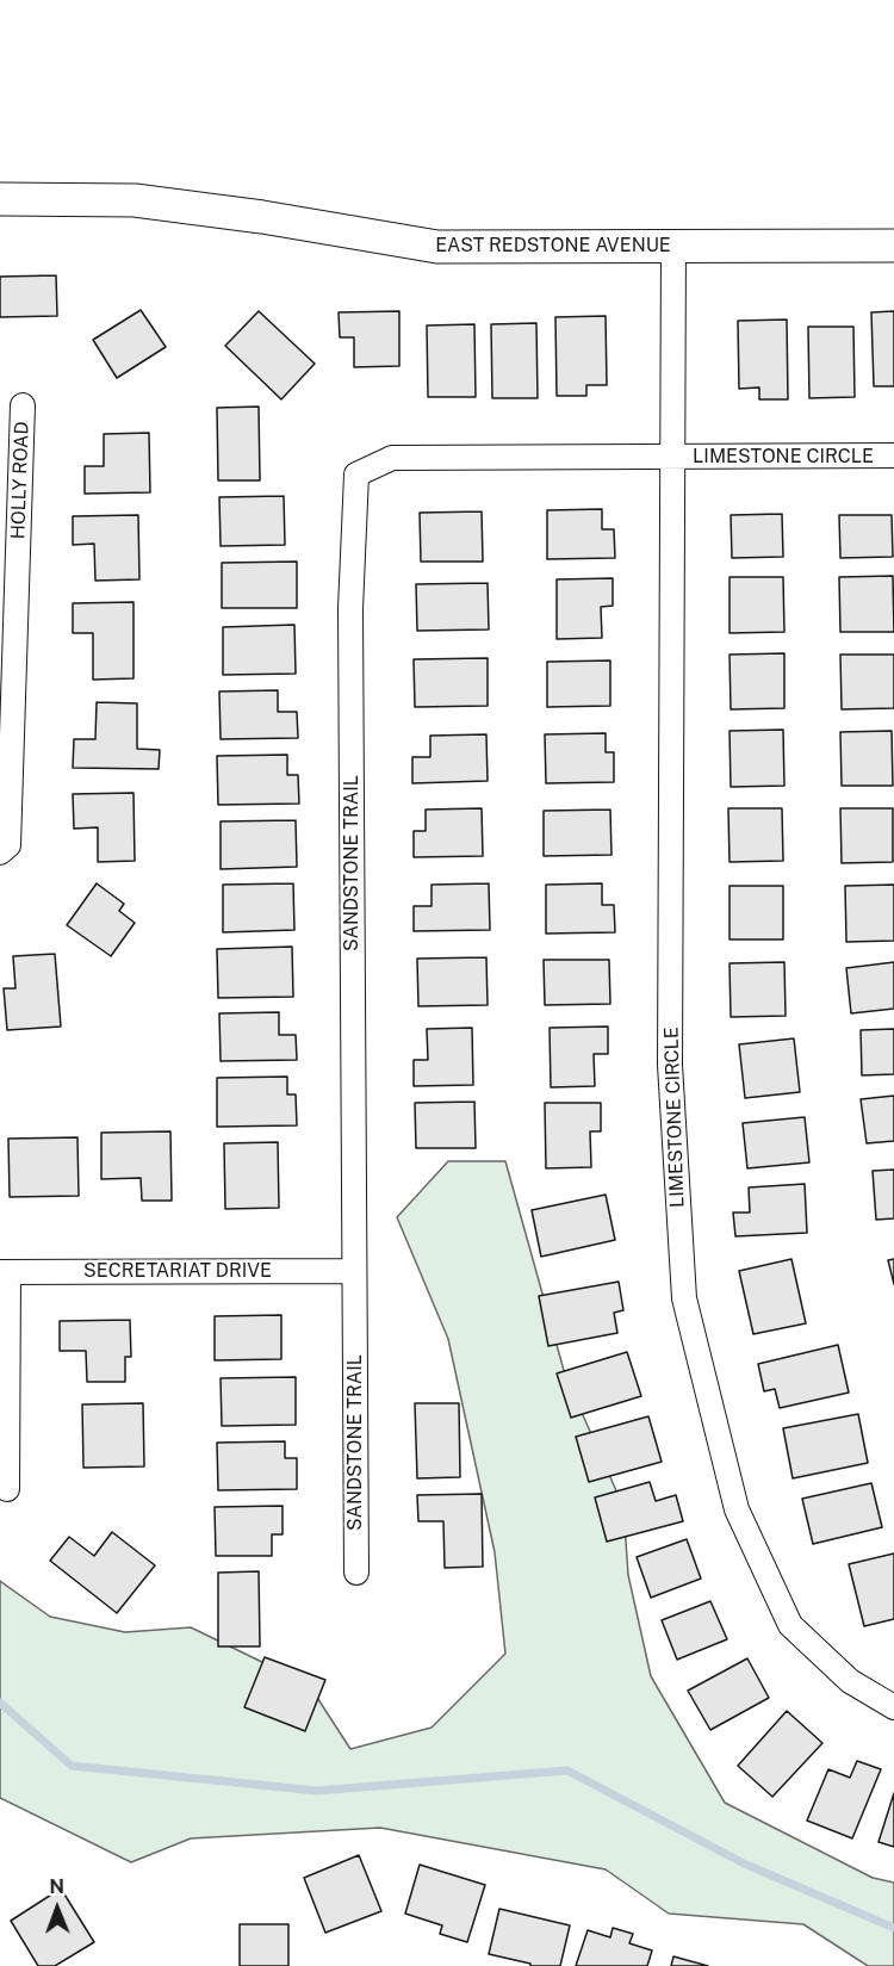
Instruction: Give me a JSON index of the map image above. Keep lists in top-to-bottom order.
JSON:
{
  "streets": {
    "street": [
      "EAST REDSTONE AVENUE",
      "LIMESTONE CIRCLE",
      "HOLLY ROAD",
      "SANDSTONE TRAIL",
      "SECRETARIAT DRIVE"
    ]
  },
  "crossings": [
    ["EAST REDSTONE AVENUE", "LIMESTONE CIRCLE"],
    ["LIMESTONE CIRCLE", "SANDSTONE TRAIL"],
    ["SANDSTONE TRAIL", "SECRETARIAT DRIVE"]
  ],
  "north": "top"
}
